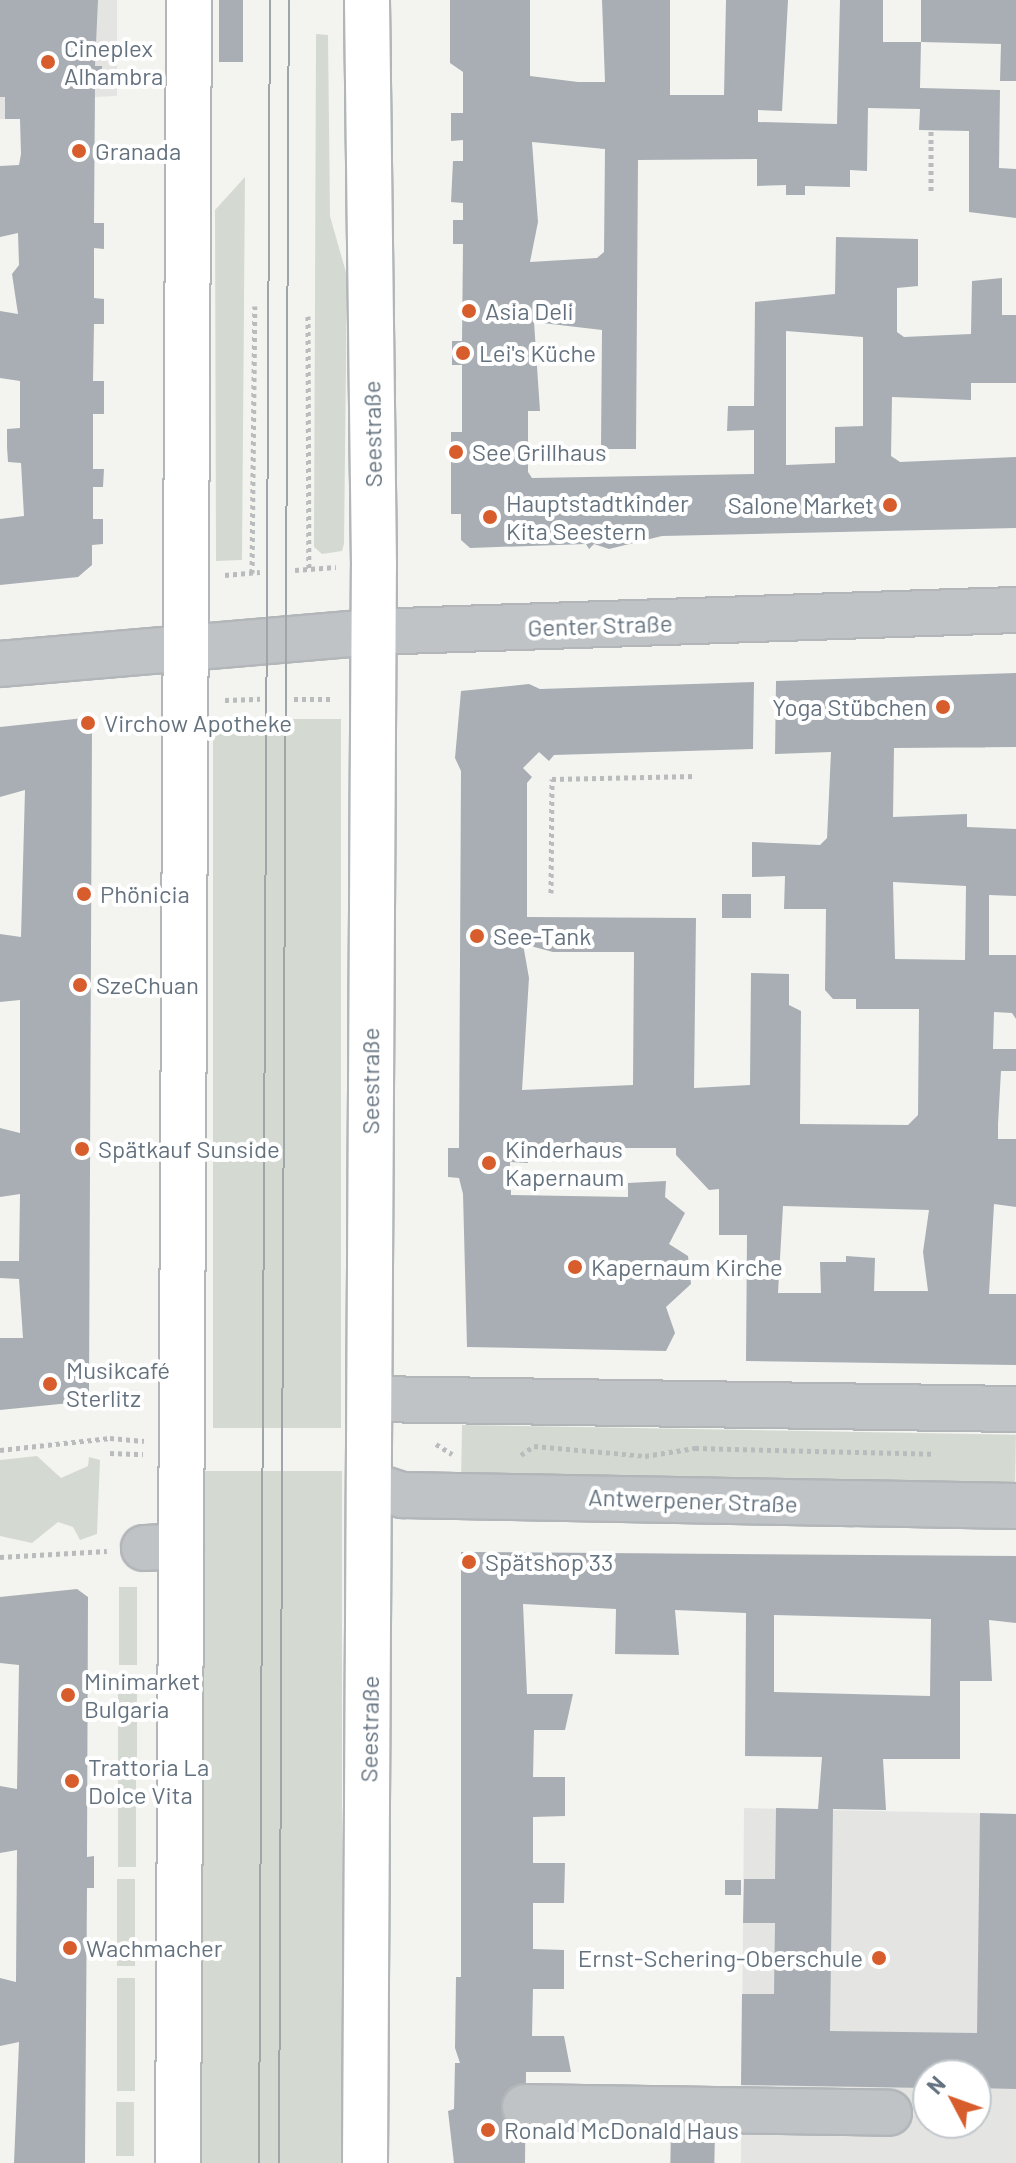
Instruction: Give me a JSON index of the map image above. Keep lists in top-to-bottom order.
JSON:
{
  "streets": {
    "main road": ["Seestraße"],
    "street": ["Genter Straße", "Antwerpener Straße"]
  },
  "crossings": [
    ["Seestraße", "Genter Straße"],
    ["Seestraße", "Antwerpener Straße"]
  ],
  "places": [
    "Cineplex Alhambra",
    "Granada",
    "Asia Deli",
    "Lei's Küche",
    "See Grillhaus",
    "Salone Market",
    "Hauptstadtkinder Kita Seestern",
    "Yoga Stübchen",
    "Virchow Apotheke",
    "Phönicia",
    "See-Tank",
    "SzeChuan",
    "Spätkauf Sunside",
    "Kinderhaus Kapernaum",
    "Kapernaum Kirche",
    "Musikcafé Sterlitz",
    "Spätshop 33",
    "Minimarket Bulgaria",
    "Trattoria La Dolce Vita",
    "Wachmacher",
    "Ernst-Schering-Oberschule",
    "Ronald McDonald Haus"
  ],
  "north": "top left"
}
